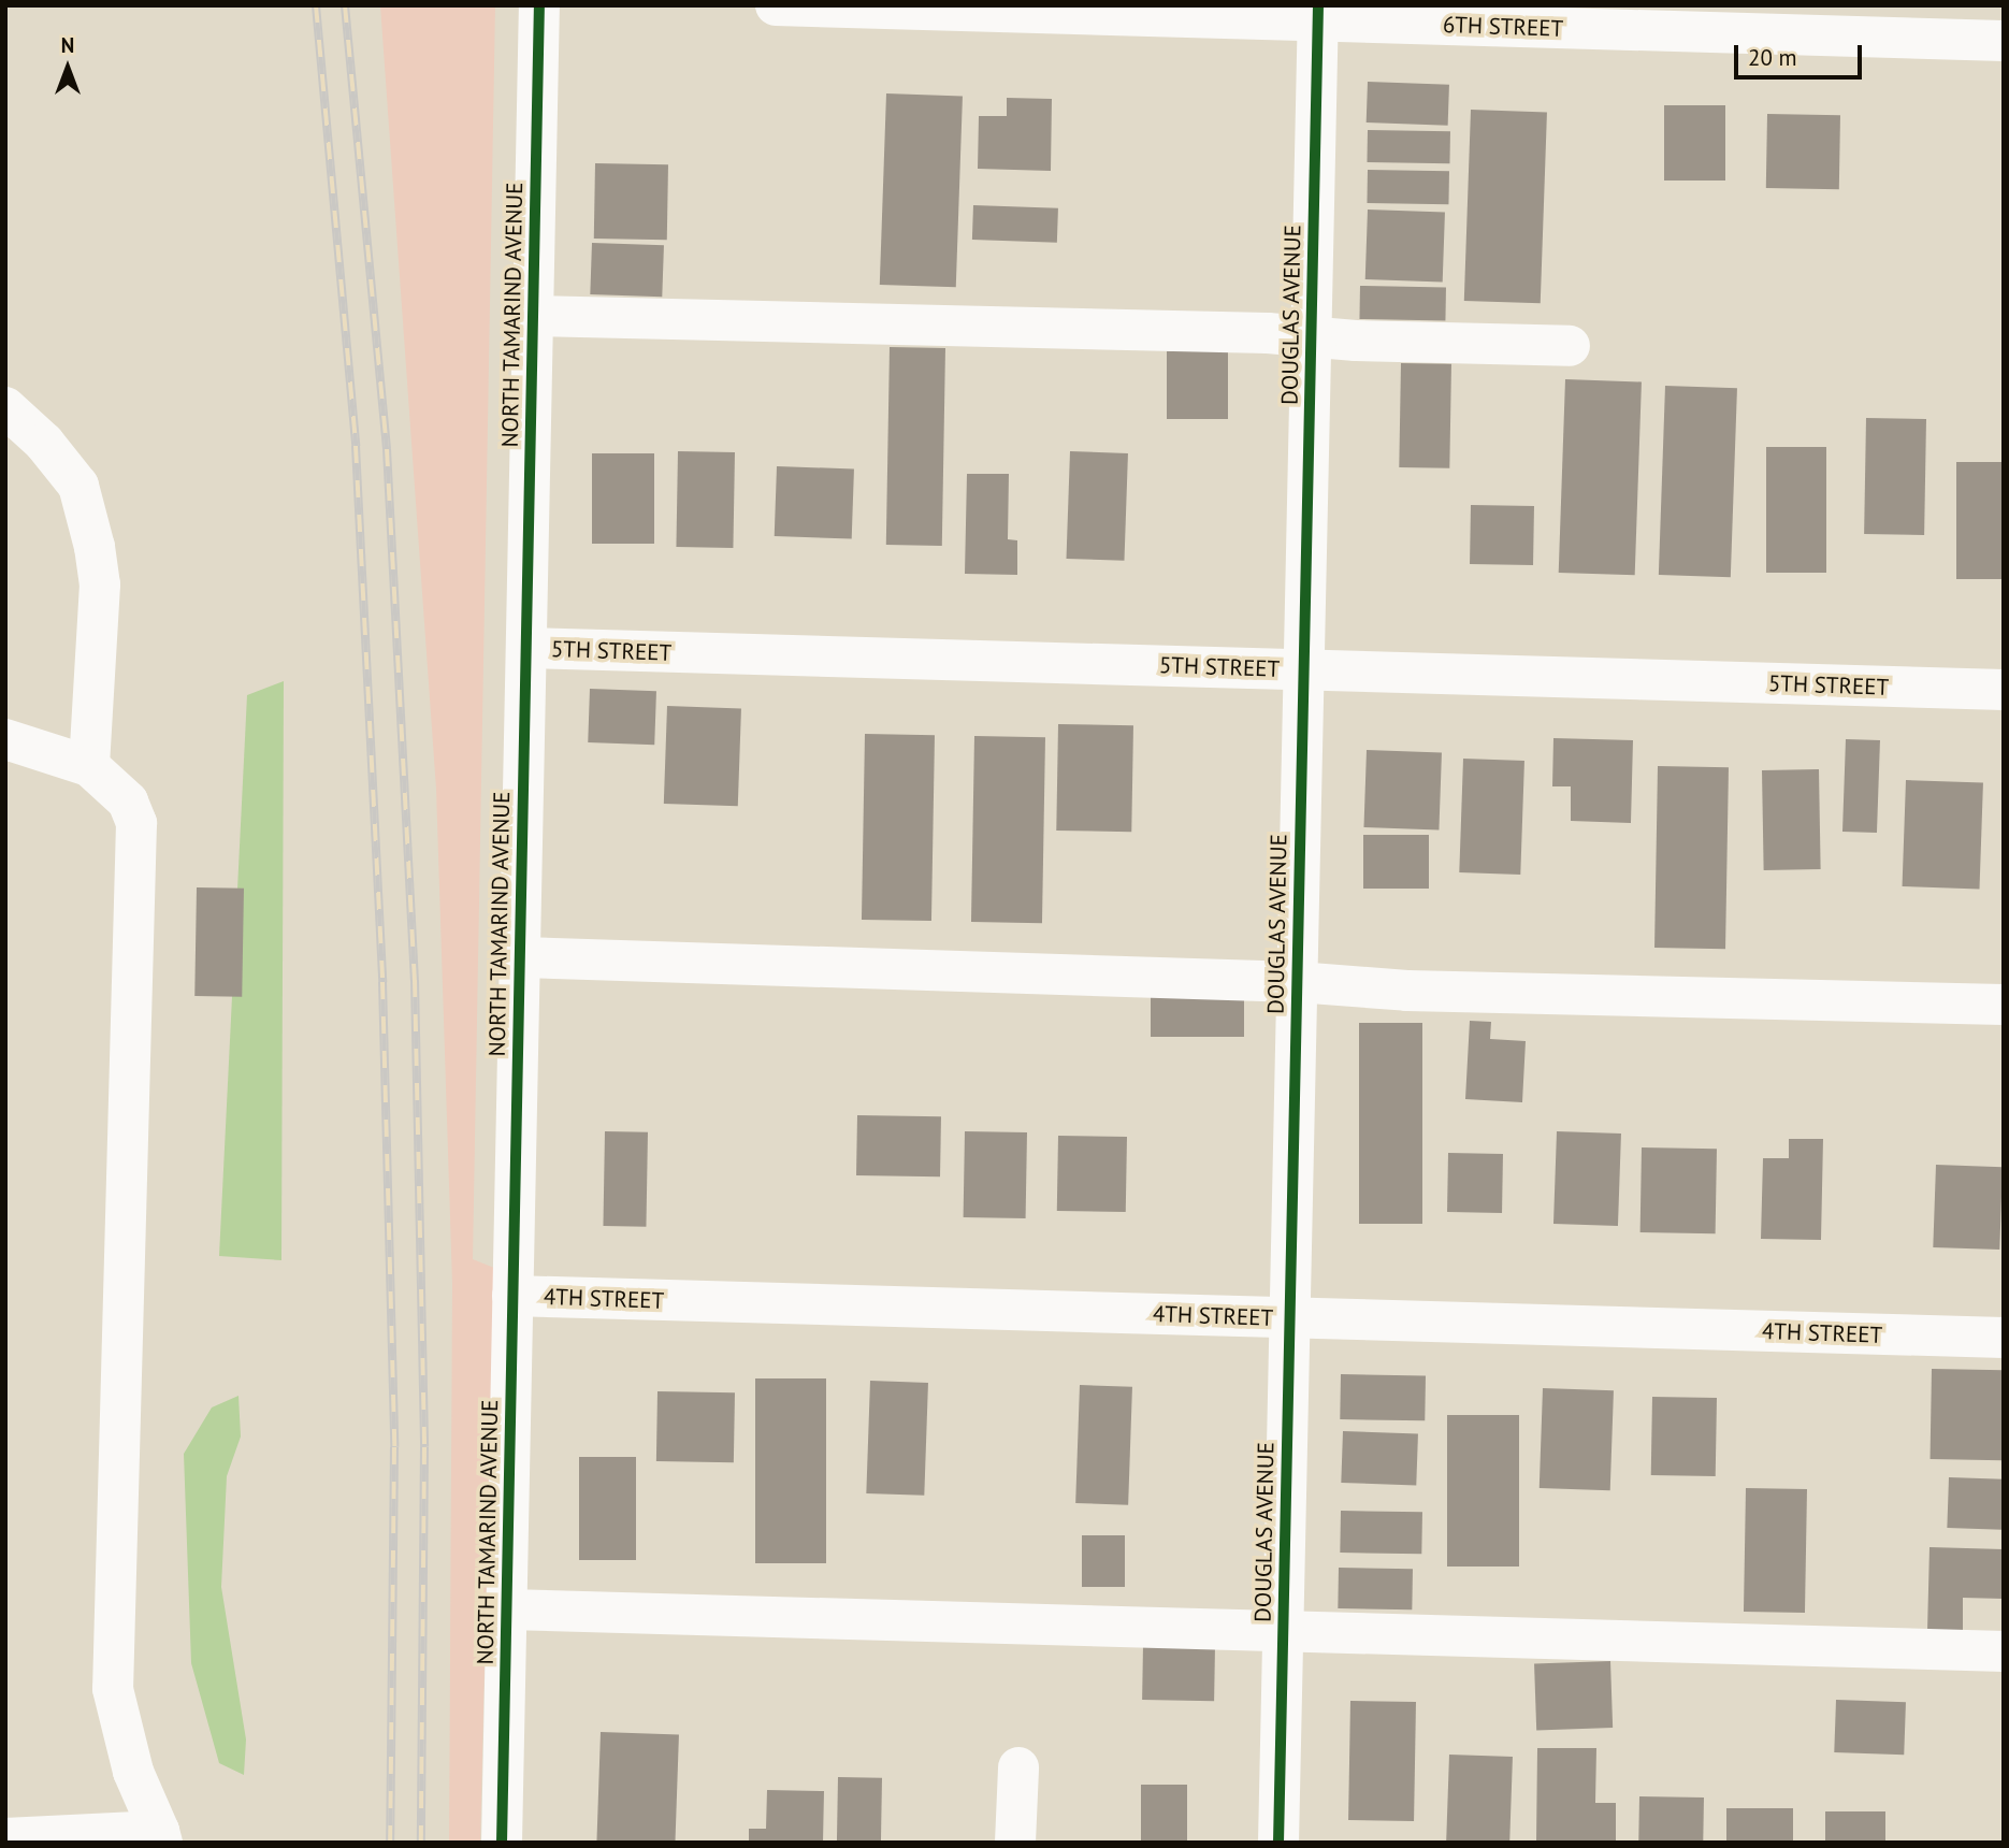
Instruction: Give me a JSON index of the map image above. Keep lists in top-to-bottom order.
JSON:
{
  "streets": {
    "street": [
      "6TH STREET",
      "NORTH TAMARIND AVENUE",
      "DOUGLAS AVENUE",
      "5TH STREET",
      "4TH STREET"
    ]
  },
  "crossings": [
    ["6TH STREET", "DOUGLAS AVENUE"],
    ["NORTH TAMARIND AVENUE", "5TH STREET"],
    ["NORTH TAMARIND AVENUE", "4TH STREET"],
    ["DOUGLAS AVENUE", "5TH STREET"],
    ["DOUGLAS AVENUE", "4TH STREET"]
  ],
  "scale_bar": "20 m",
  "north": "top"
}
